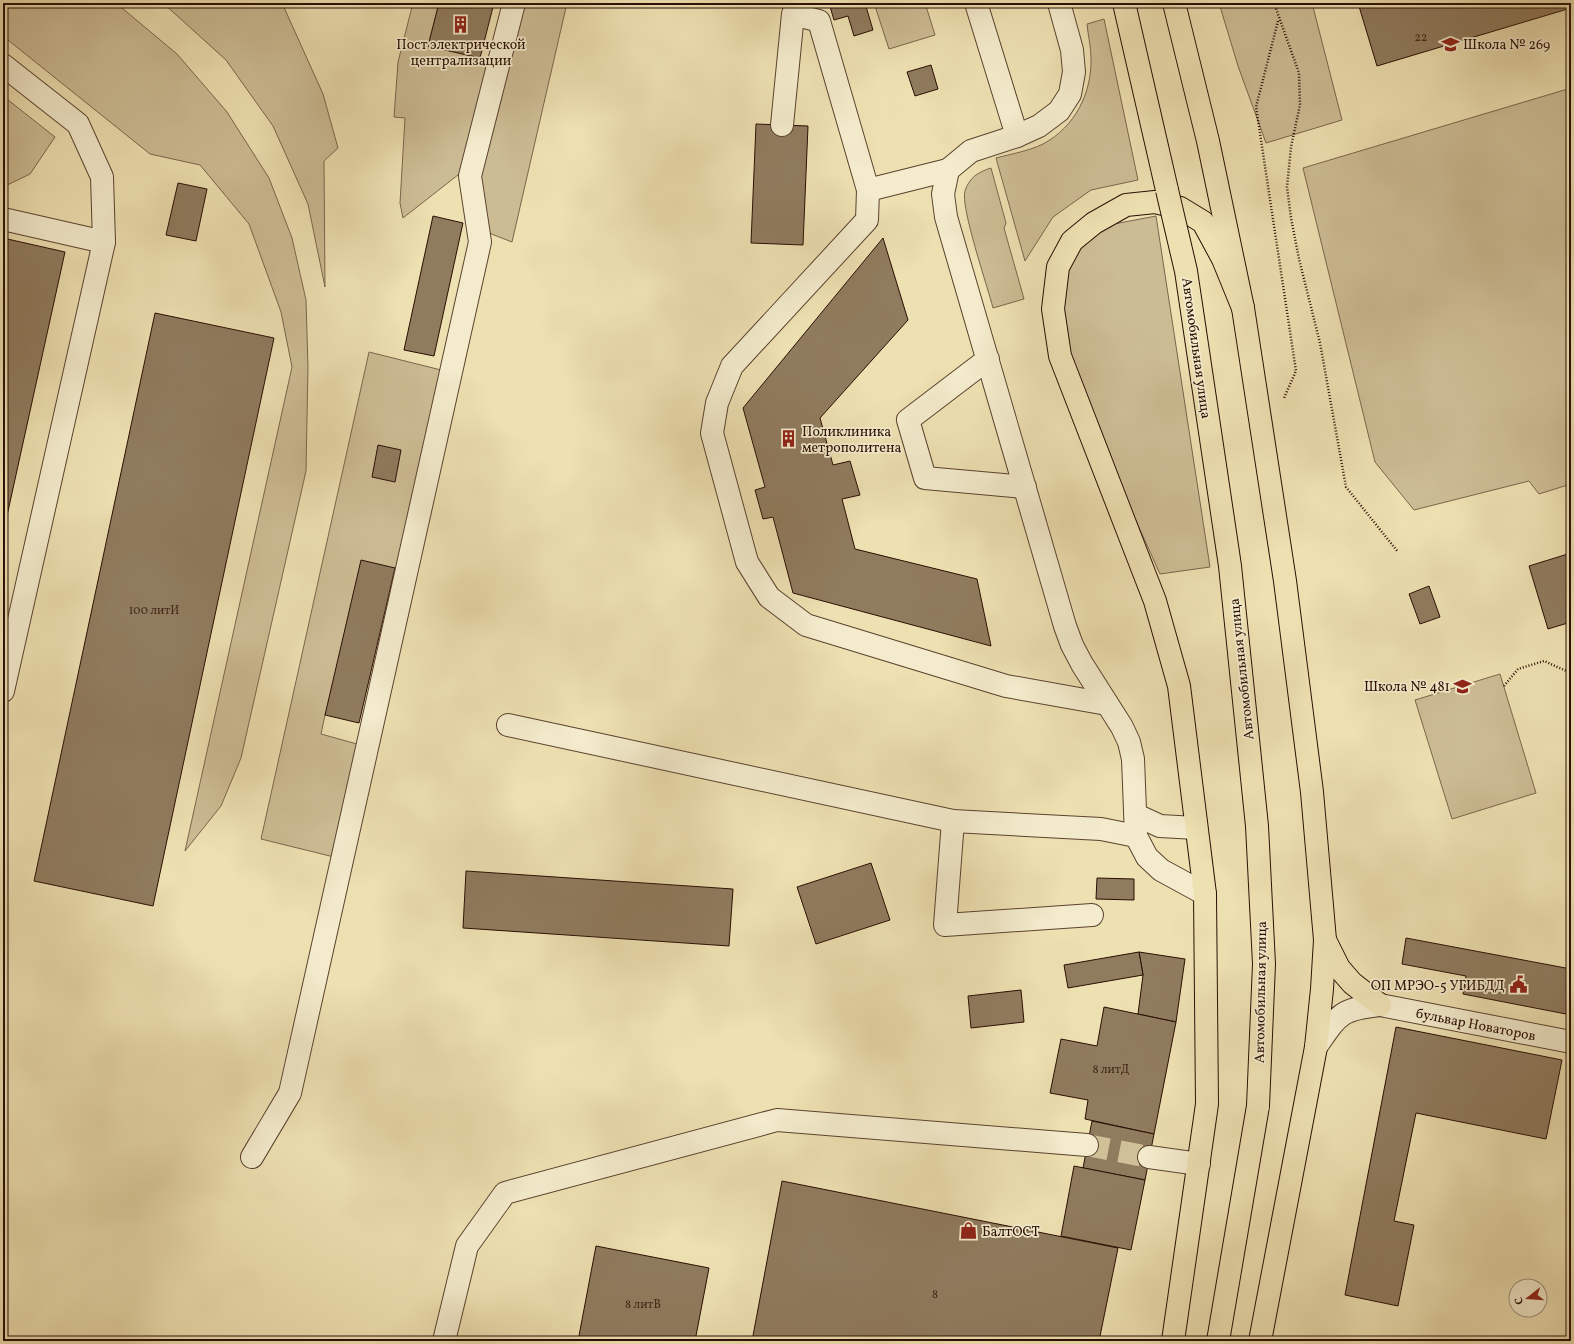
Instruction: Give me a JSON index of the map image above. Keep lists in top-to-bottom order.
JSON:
{
  "streets": {
    "main road": ["Автомобильная улица"],
    "street": ["бульвар Новаторов"]
  },
  "places": {
    "building": ["Пост электрической централизации", "Поликлиника метрополитена"],
    "school or university": ["Школа № 269", "Школа № 481"],
    "public building": ["ОП МРЭО-5 УГИБДД"],
    "shop": ["БалтОСТ"]
  },
  "house_numbers": [
    "22",
    "100 литИ",
    "8 литД",
    "8",
    "8 литВ"
  ],
  "north": "left"
}
